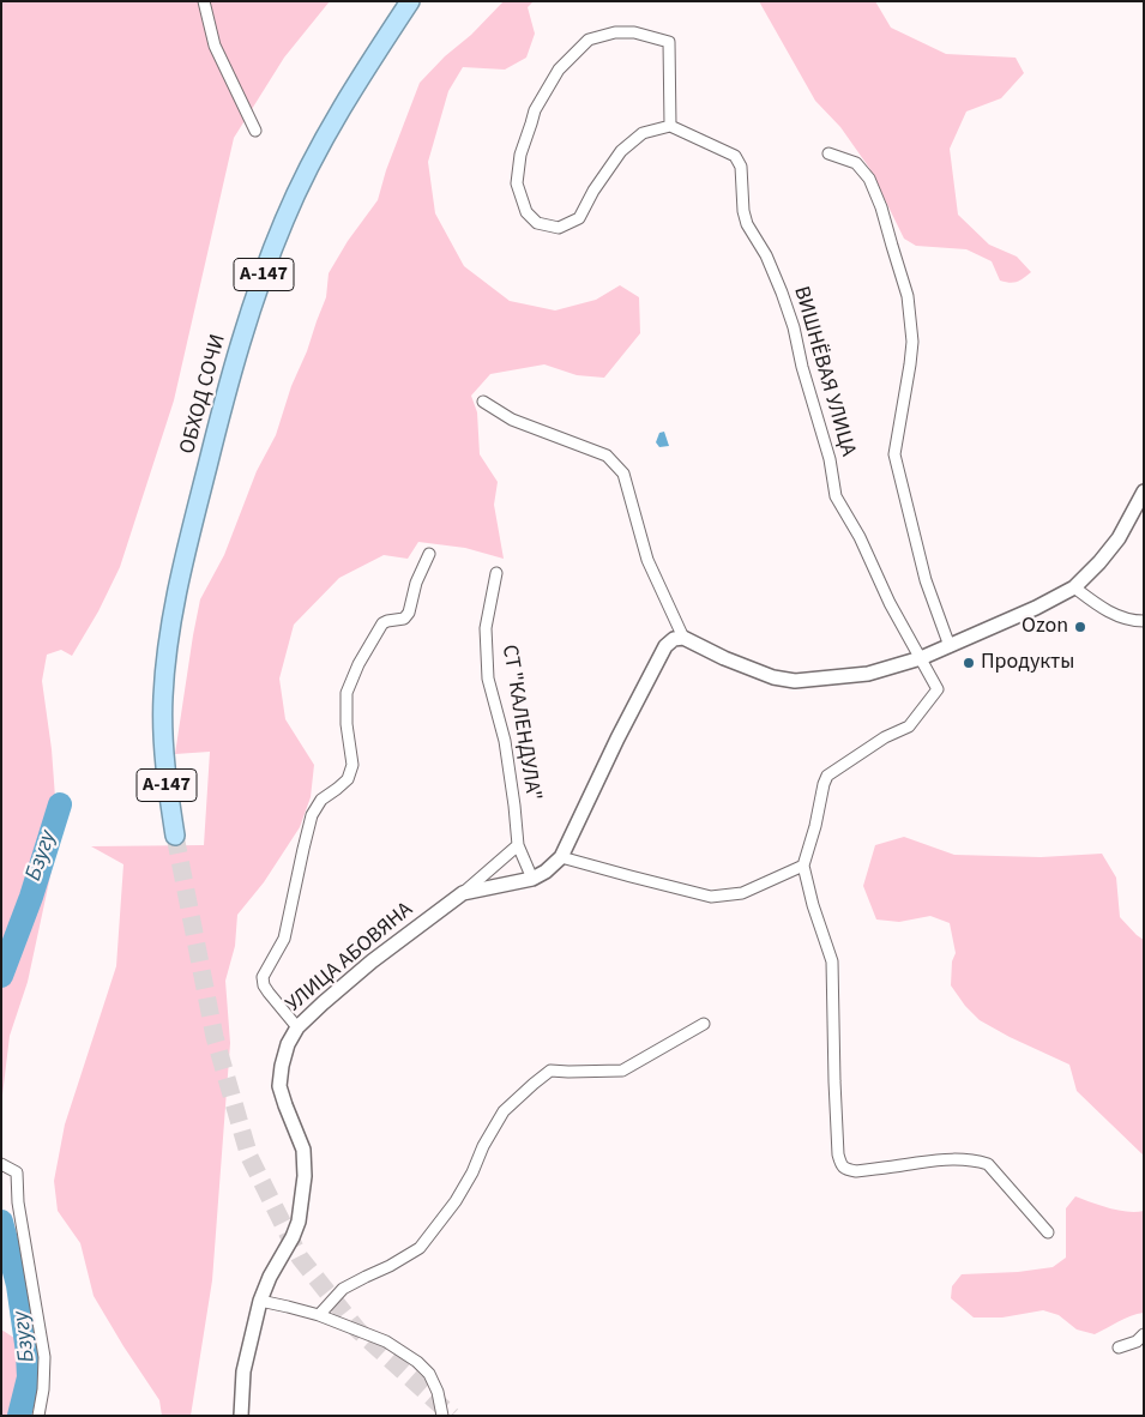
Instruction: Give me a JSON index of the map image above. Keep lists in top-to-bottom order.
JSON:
{
  "streets": {
    "highway": ["А-147", "ОБХОД СОЧИ"],
    "street": ["ВИШНЁВАЯ УЛИЦА", "СТ \"КАЛЕНДУЛА\"", "УЛИЦА АБОВЯНА"]
  },
  "crossings": [
    ["СТ \"КАЛЕНДУЛА\"", "УЛИЦА АБОВЯНА"]
  ],
  "water": ["Бзугу"],
  "places": ["Ozon", "Продукты"]
}
